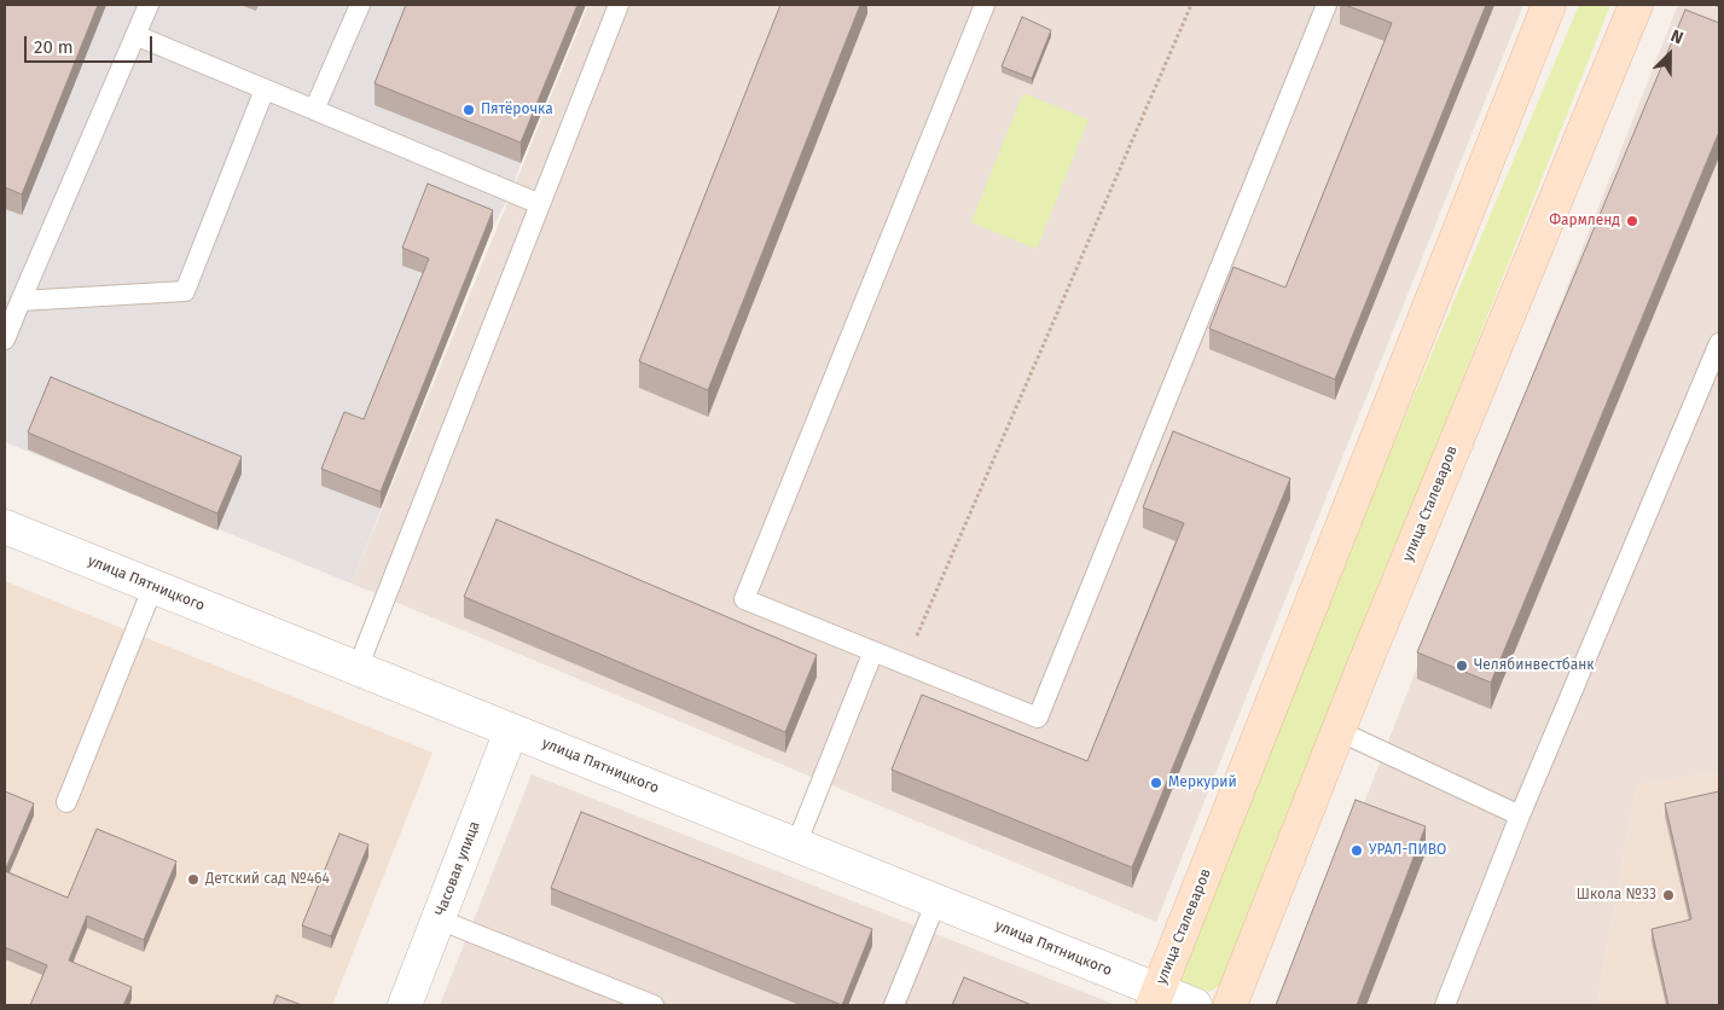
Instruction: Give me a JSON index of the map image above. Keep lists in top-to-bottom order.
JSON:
{
  "streets": {
    "street": ["улица Сталеваров", "улица Пятницкого", "Часовая улица"]
  },
  "crossings": [
    ["улица Сталеваров", "улица Пятницкого"],
    ["улица Пятницкого", "Часовая улица"]
  ],
  "places": [
    "Пятёрочка",
    "Фармленд",
    "Челябинвестбанк",
    "Меркурий",
    "УРАЛ-ПИВО",
    "Детский сад №464",
    "Школа №33"
  ],
  "scale_bar": "20 m",
  "north": "top right"
}
